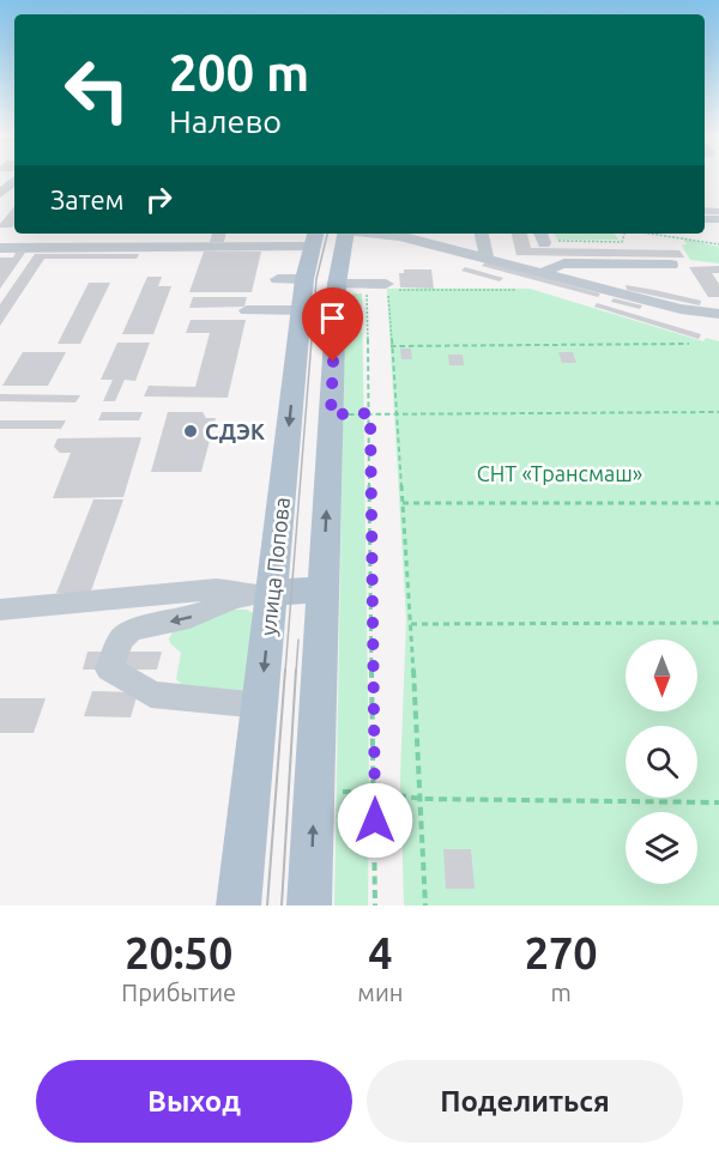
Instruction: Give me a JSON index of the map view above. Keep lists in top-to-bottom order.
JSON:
{
  "streets": {
    "main road": ["улица Попова"]
  },
  "parks": ["СНТ «Трансмаш»"],
  "places": ["СДЭК"],
  "north": "bottom",
  "page": {
    "turn": ["200 m", "Налево"],
    "then": "Затем",
    "eta": [
      "20:50",
      "Прибытие",
      "4",
      "мин",
      "270",
      "m"
    ],
    "buttons": ["Выход", "Поделиться"]
  }
}
